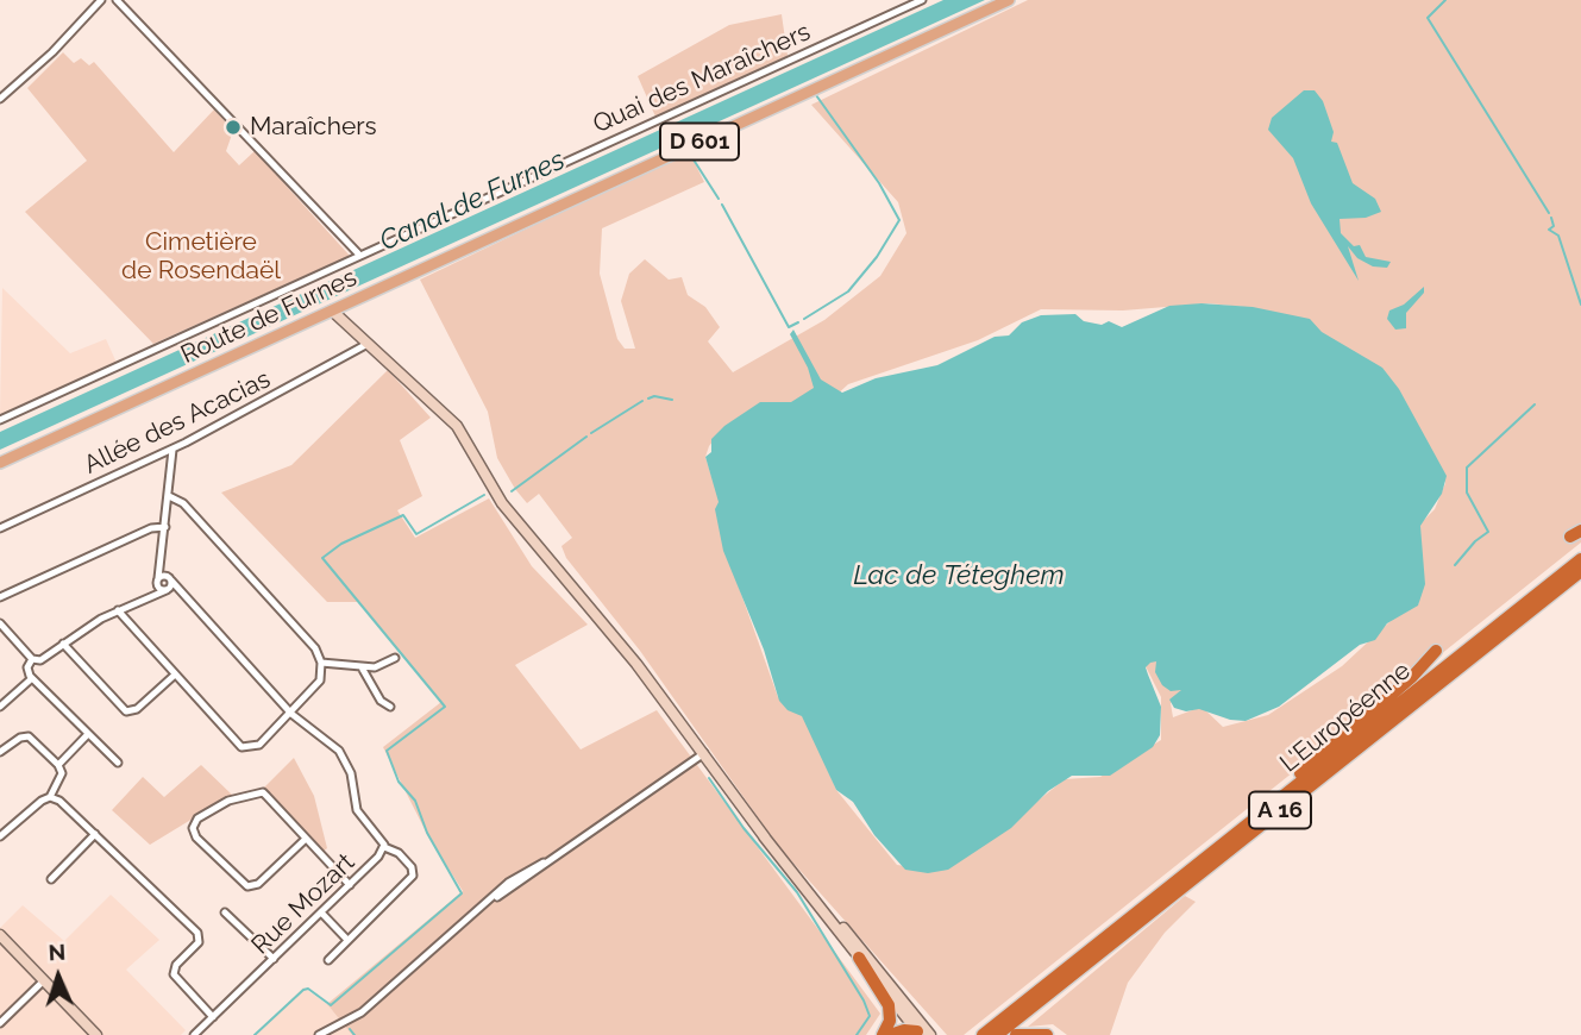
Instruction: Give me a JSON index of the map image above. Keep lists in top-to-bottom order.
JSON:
{
  "streets": {
    "highway": ["L'Européenne", "A 16"],
    "main road": ["D 601", "Route de Furnes"],
    "street": ["Quai des Maraîchers", "Allée des Acacias", "Rue Mozart"]
  },
  "water": ["Canal de Furnes", "Lac de Téteghem"],
  "parks": ["Cimetière de Rosendaël"],
  "places": ["Maraîchers"],
  "north": "top"
}
